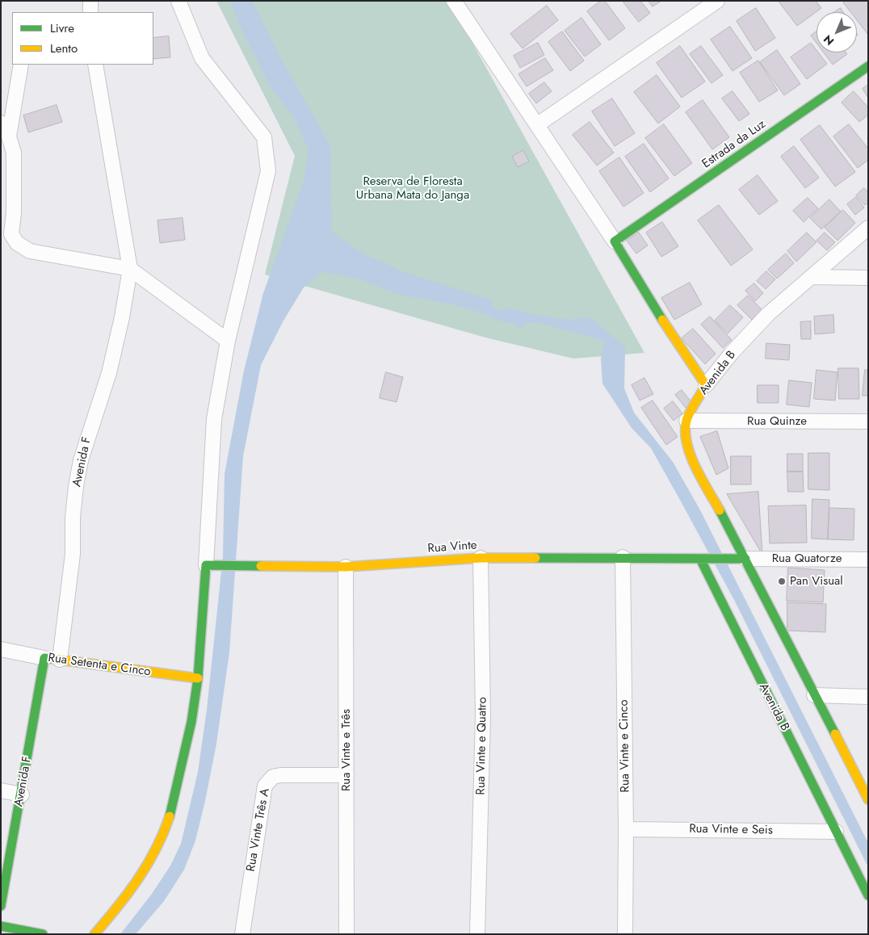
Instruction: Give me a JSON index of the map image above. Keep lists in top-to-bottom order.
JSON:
{
  "streets": {
    "main road": [
      "Estrada da Luz",
      "Avenida B",
      "Avenida F",
      "Rua Vinte",
      "Rua Setenta e Cinco"
    ],
    "street": [
      "Rua Quinze",
      "Rua Quatorze",
      "Rua Vinte e Quatro",
      "Rua Vinte e Cinco",
      "Rua Vinte e Três",
      "Rua Vinte Três A",
      "Rua Vinte e Seis"
    ]
  },
  "crossings": [
    ["Avenida B", "Rua Quinze"],
    ["Avenida B", "Rua Vinte"],
    ["Avenida B", "Rua Quatorze"],
    ["Avenida B", "Rua Vinte e Seis"],
    ["Avenida F", "Rua Setenta e Cinco"],
    ["Rua Vinte", "Rua Vinte e Quatro"],
    ["Rua Vinte", "Rua Vinte e Cinco"],
    ["Rua Vinte", "Rua Vinte e Três"],
    ["Rua Vinte e Cinco", "Rua Vinte e Seis"],
    ["Rua Vinte e Três", "Rua Vinte Três A"]
  ],
  "parks": ["Reserva de Floresta Urbana Mata do Janga"],
  "places": ["Pan Visual"],
  "legend": ["Livre", "Lento"],
  "north": "bottom left"
}
